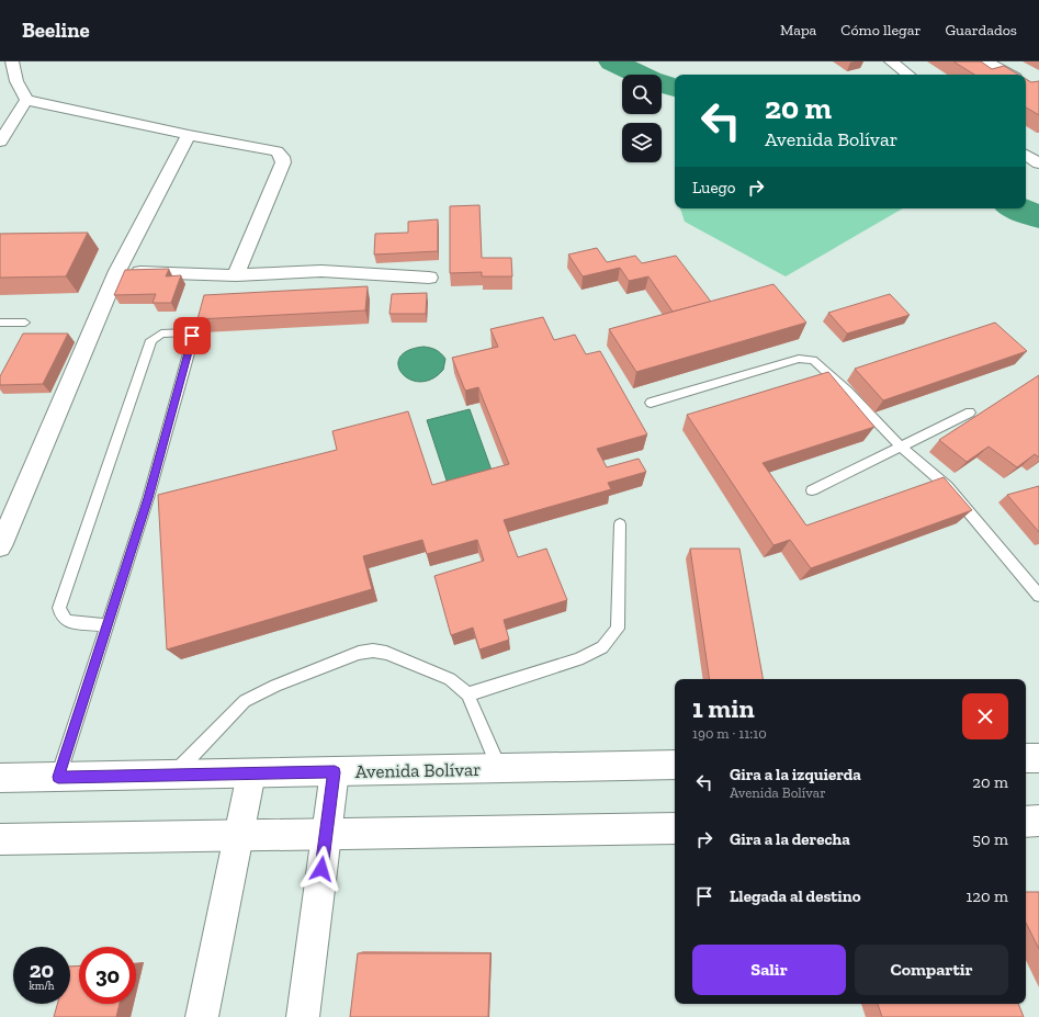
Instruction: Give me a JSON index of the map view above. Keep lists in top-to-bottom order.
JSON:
{
  "streets": {
    "main road": ["Avenida Bolívar"]
  },
  "page": {
    "header": "Beeline",
    "nav": ["Mapa", "Cómo llegar", "Guardados"],
    "turn": ["20 m", "Avenida Bolívar"],
    "then": "Luego",
    "heading": ["1 min", "190 m · 11:10"],
    "list": [
      {
        "name": "Gira a la izquierda",
        "note": "Avenida Bolívar",
        "value": "20 m"
      },
      {
        "name": "Gira a la derecha",
        "value": "50 m"
      },
      {
        "name": "Llegada al destino",
        "value": "120 m"
      }
    ],
    "buttons": ["Salir", "Compartir"],
    "speed": "20 km/h",
    "limit": "30"
  }
}
